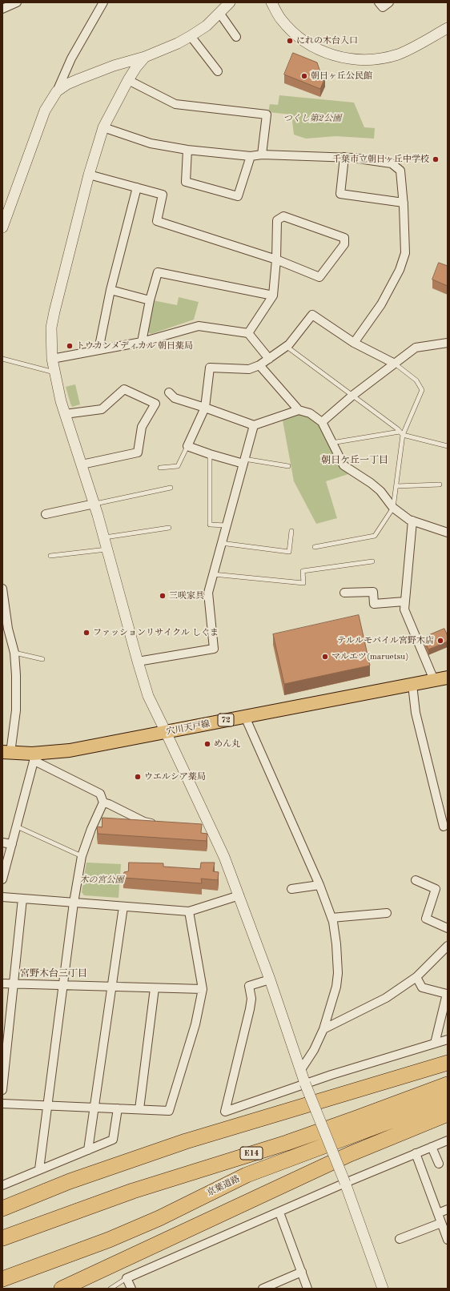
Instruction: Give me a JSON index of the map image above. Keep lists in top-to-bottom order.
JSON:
{
  "streets": {
    "highway": ["E14", "京葉道路"],
    "main road": ["72", "穴川天戸線"]
  },
  "districts": ["朝日ケ丘一丁目", "宮野木台三丁目"],
  "parks": ["つくし第2公園", "木の宮公園"],
  "places": [
    "にれの木台入口",
    "朝日ヶ丘公民館",
    "千葉市立朝日ヶ丘中学校",
    "トウカンメディカル 朝日薬局",
    "三咲家具",
    "ファッションリサイクル しぐま",
    "テルルモバイル宮野木店",
    "マルエツ(maruetsu)",
    "めん丸",
    "ウエルシア薬局"
  ]
}
